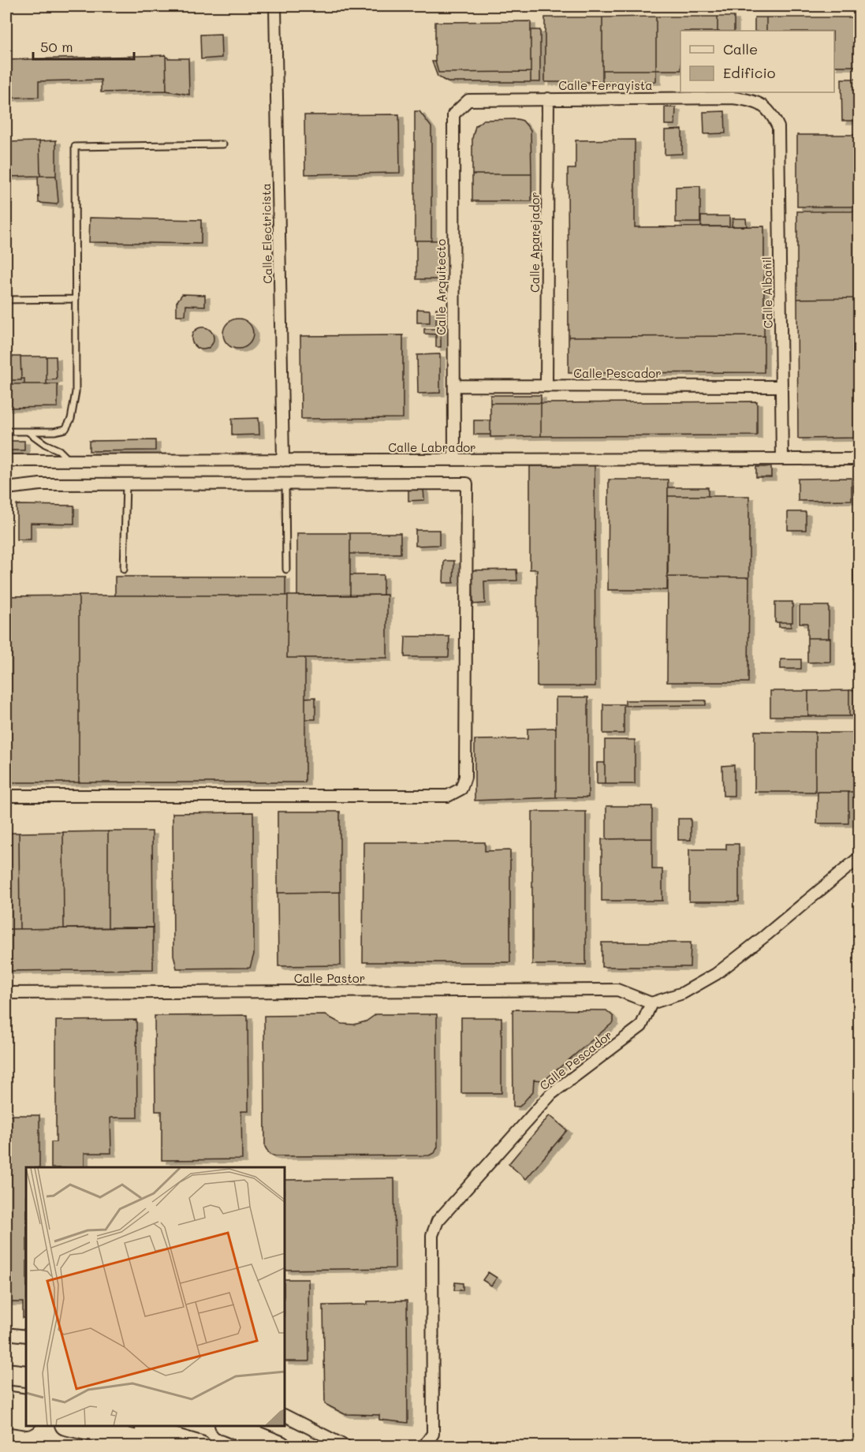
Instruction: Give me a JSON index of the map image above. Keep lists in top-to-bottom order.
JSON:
{
  "streets": {
    "street": [
      "Calle Ferrayista",
      "Calle Electricista",
      "Calle Aparejador",
      "Calle Arquitecto",
      "Calle Albañil",
      "Calle Pescador",
      "Calle Labrador",
      "Calle Pastor"
    ]
  },
  "crossings": [
    ["Calle Ferrayista", "Calle Aparejador"],
    ["Calle Ferrayista", "Calle Arquitecto"],
    ["Calle Ferrayista", "Calle Albañil"],
    ["Calle Electricista", "Calle Labrador"],
    ["Calle Aparejador", "Calle Pescador"],
    ["Calle Arquitecto", "Calle Pescador"],
    ["Calle Arquitecto", "Calle Labrador"],
    ["Calle Albañil", "Calle Pescador"],
    ["Calle Albañil", "Calle Labrador"],
    ["Calle Pescador", "Calle Pastor"]
  ],
  "legend": ["Calle", "Edificio"],
  "scale_bar": "50 m"
}
